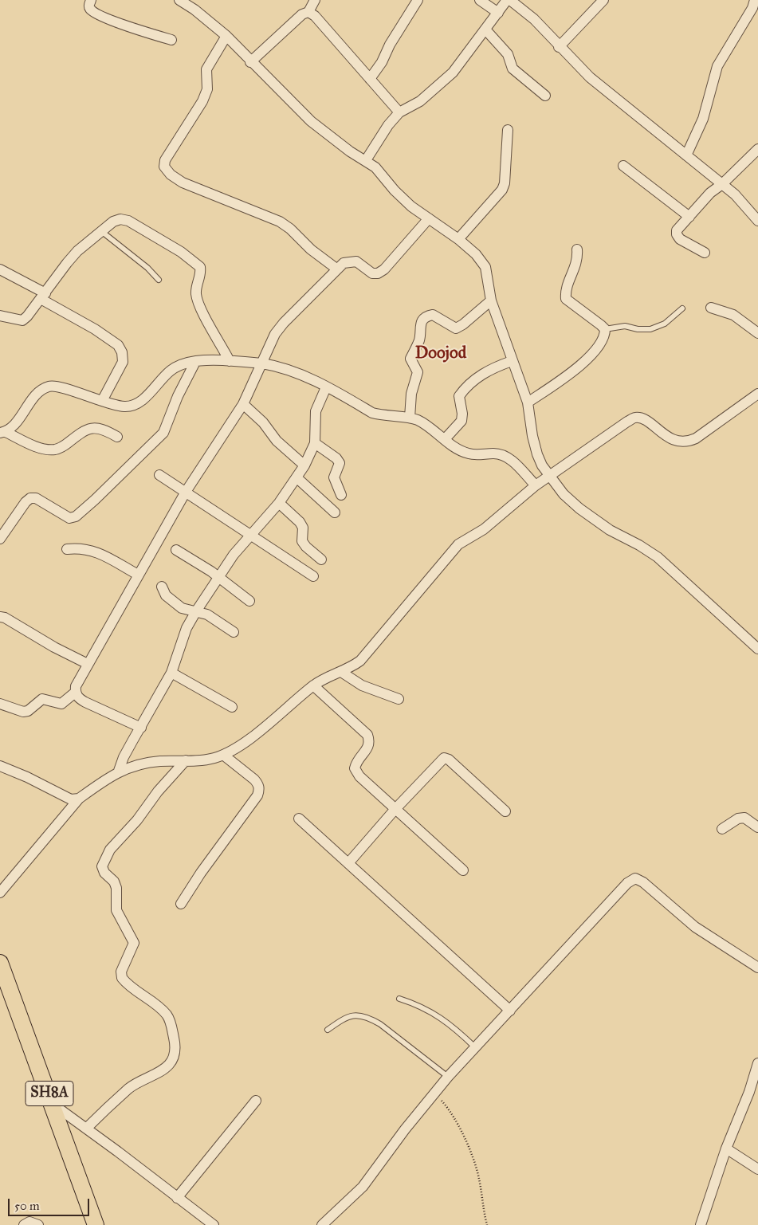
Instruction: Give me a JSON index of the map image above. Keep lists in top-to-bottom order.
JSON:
{
  "streets": {
    "main road": ["SH8A"]
  },
  "districts": ["Doojod"],
  "scale_bar": "50 m"
}
